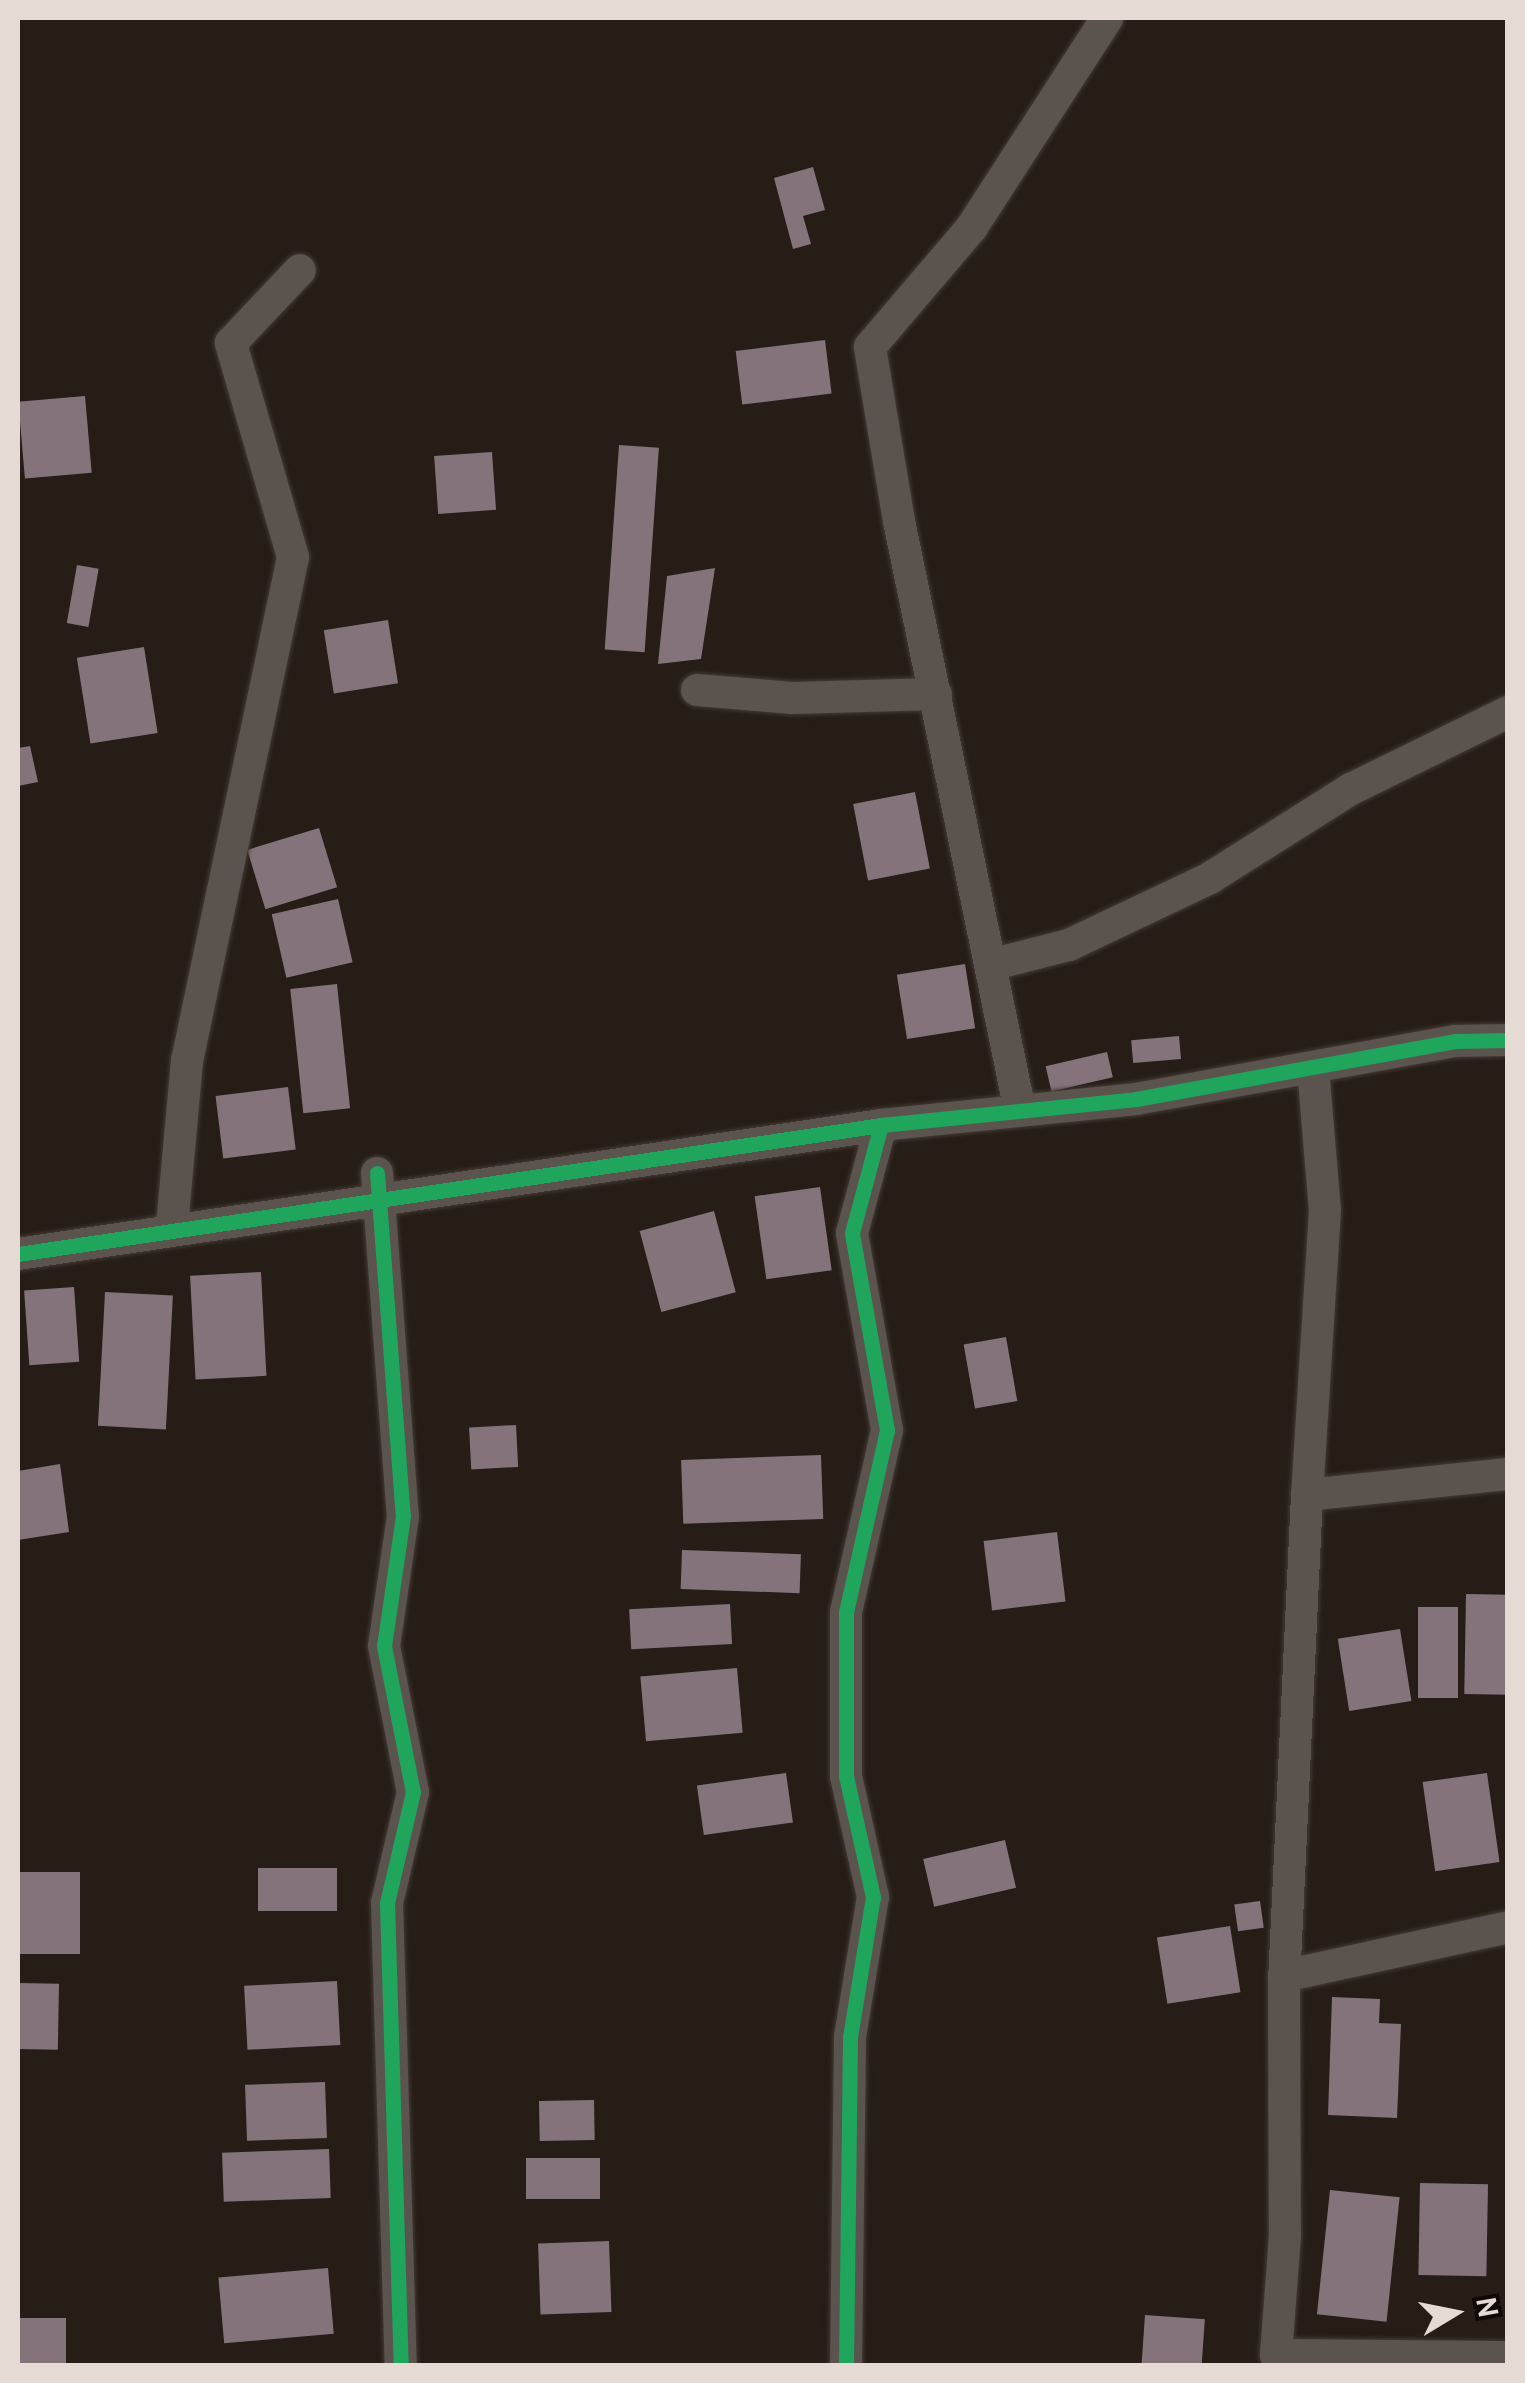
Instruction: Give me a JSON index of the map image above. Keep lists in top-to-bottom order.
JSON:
{
  "north": "right"
}
